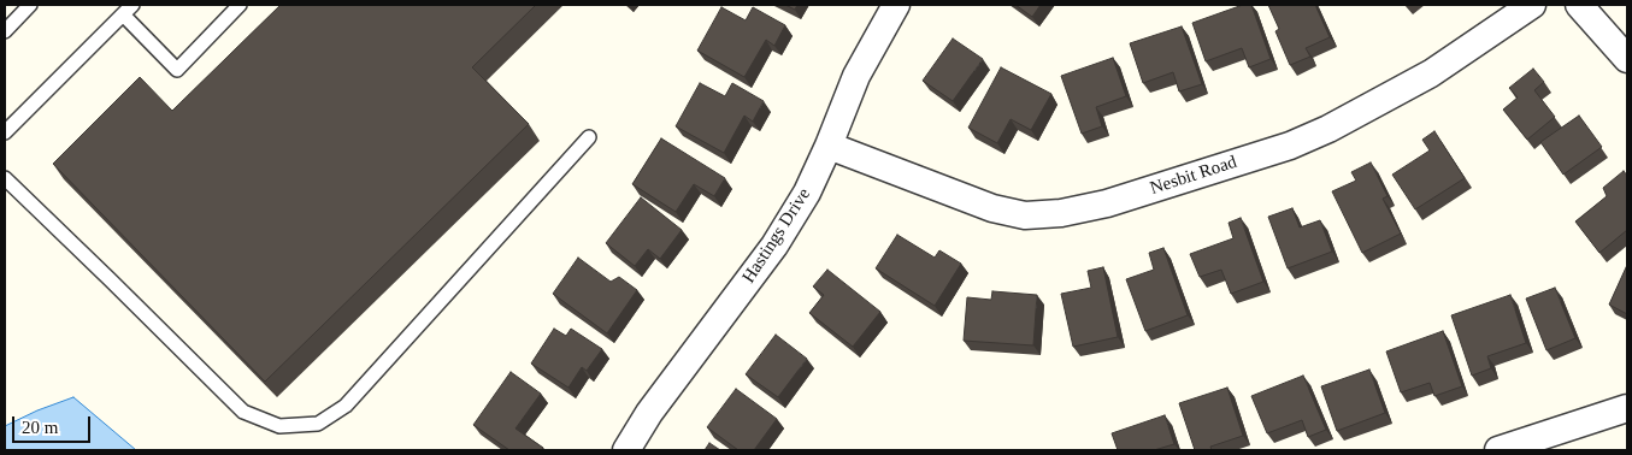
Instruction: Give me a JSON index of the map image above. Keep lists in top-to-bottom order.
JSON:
{
  "streets": {
    "street": ["Nesbit Road", "Hastings Drive"]
  },
  "crossings": [
    ["Nesbit Road", "Hastings Drive"]
  ],
  "scale_bar": "20 m"
}
